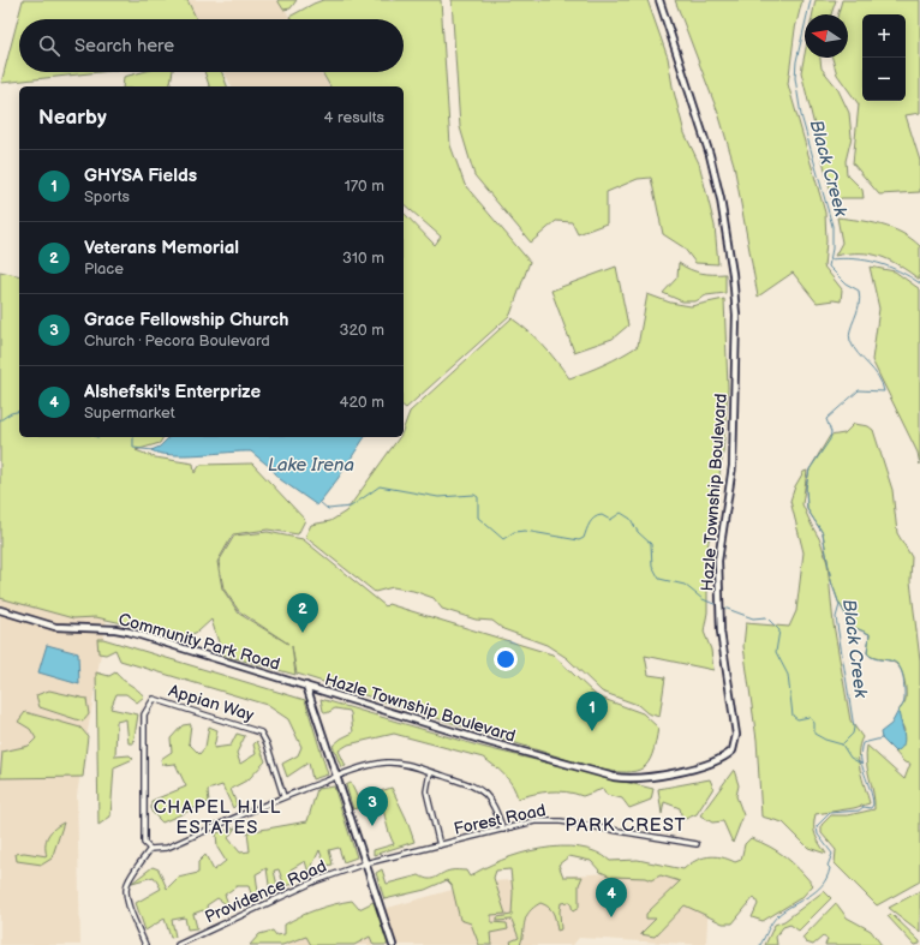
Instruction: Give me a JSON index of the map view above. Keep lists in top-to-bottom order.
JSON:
{
  "streets": {
    "street": [
      "Hazle Township Boulevard",
      "Community Park Road",
      "Appian Way",
      "Forest Road",
      "Providence Road"
    ]
  },
  "crossings": [
    ["Hazle Township Boulevard", "Community Park Road"],
    ["Forest Road", "Providence Road"]
  ],
  "districts": ["CHAPEL HILL ESTATES", "PARK CREST"],
  "water": ["Black Creek", "Lake Irena"],
  "north": "left",
  "page": {
    "map_buttons": ["+", "−"],
    "search": "Search here",
    "heading": ["Nearby", "4 results"],
    "list": [
      {
        "mark": "1",
        "name": "GHYSA Fields",
        "note": "Sports",
        "value": "170 m"
      },
      {
        "mark": "2",
        "name": "Veterans Memorial",
        "note": "Place",
        "value": "310 m"
      },
      {
        "mark": "3",
        "name": "Grace Fellowship Church",
        "note": "Church · Pecora Boulevard",
        "value": "320 m"
      },
      {
        "mark": "4",
        "name": "Alshefski's Enterprize",
        "note": "Supermarket",
        "value": "420 m"
      }
    ],
    "pins": [
      "2",
      "1",
      "3",
      "4"
    ]
  }
}
